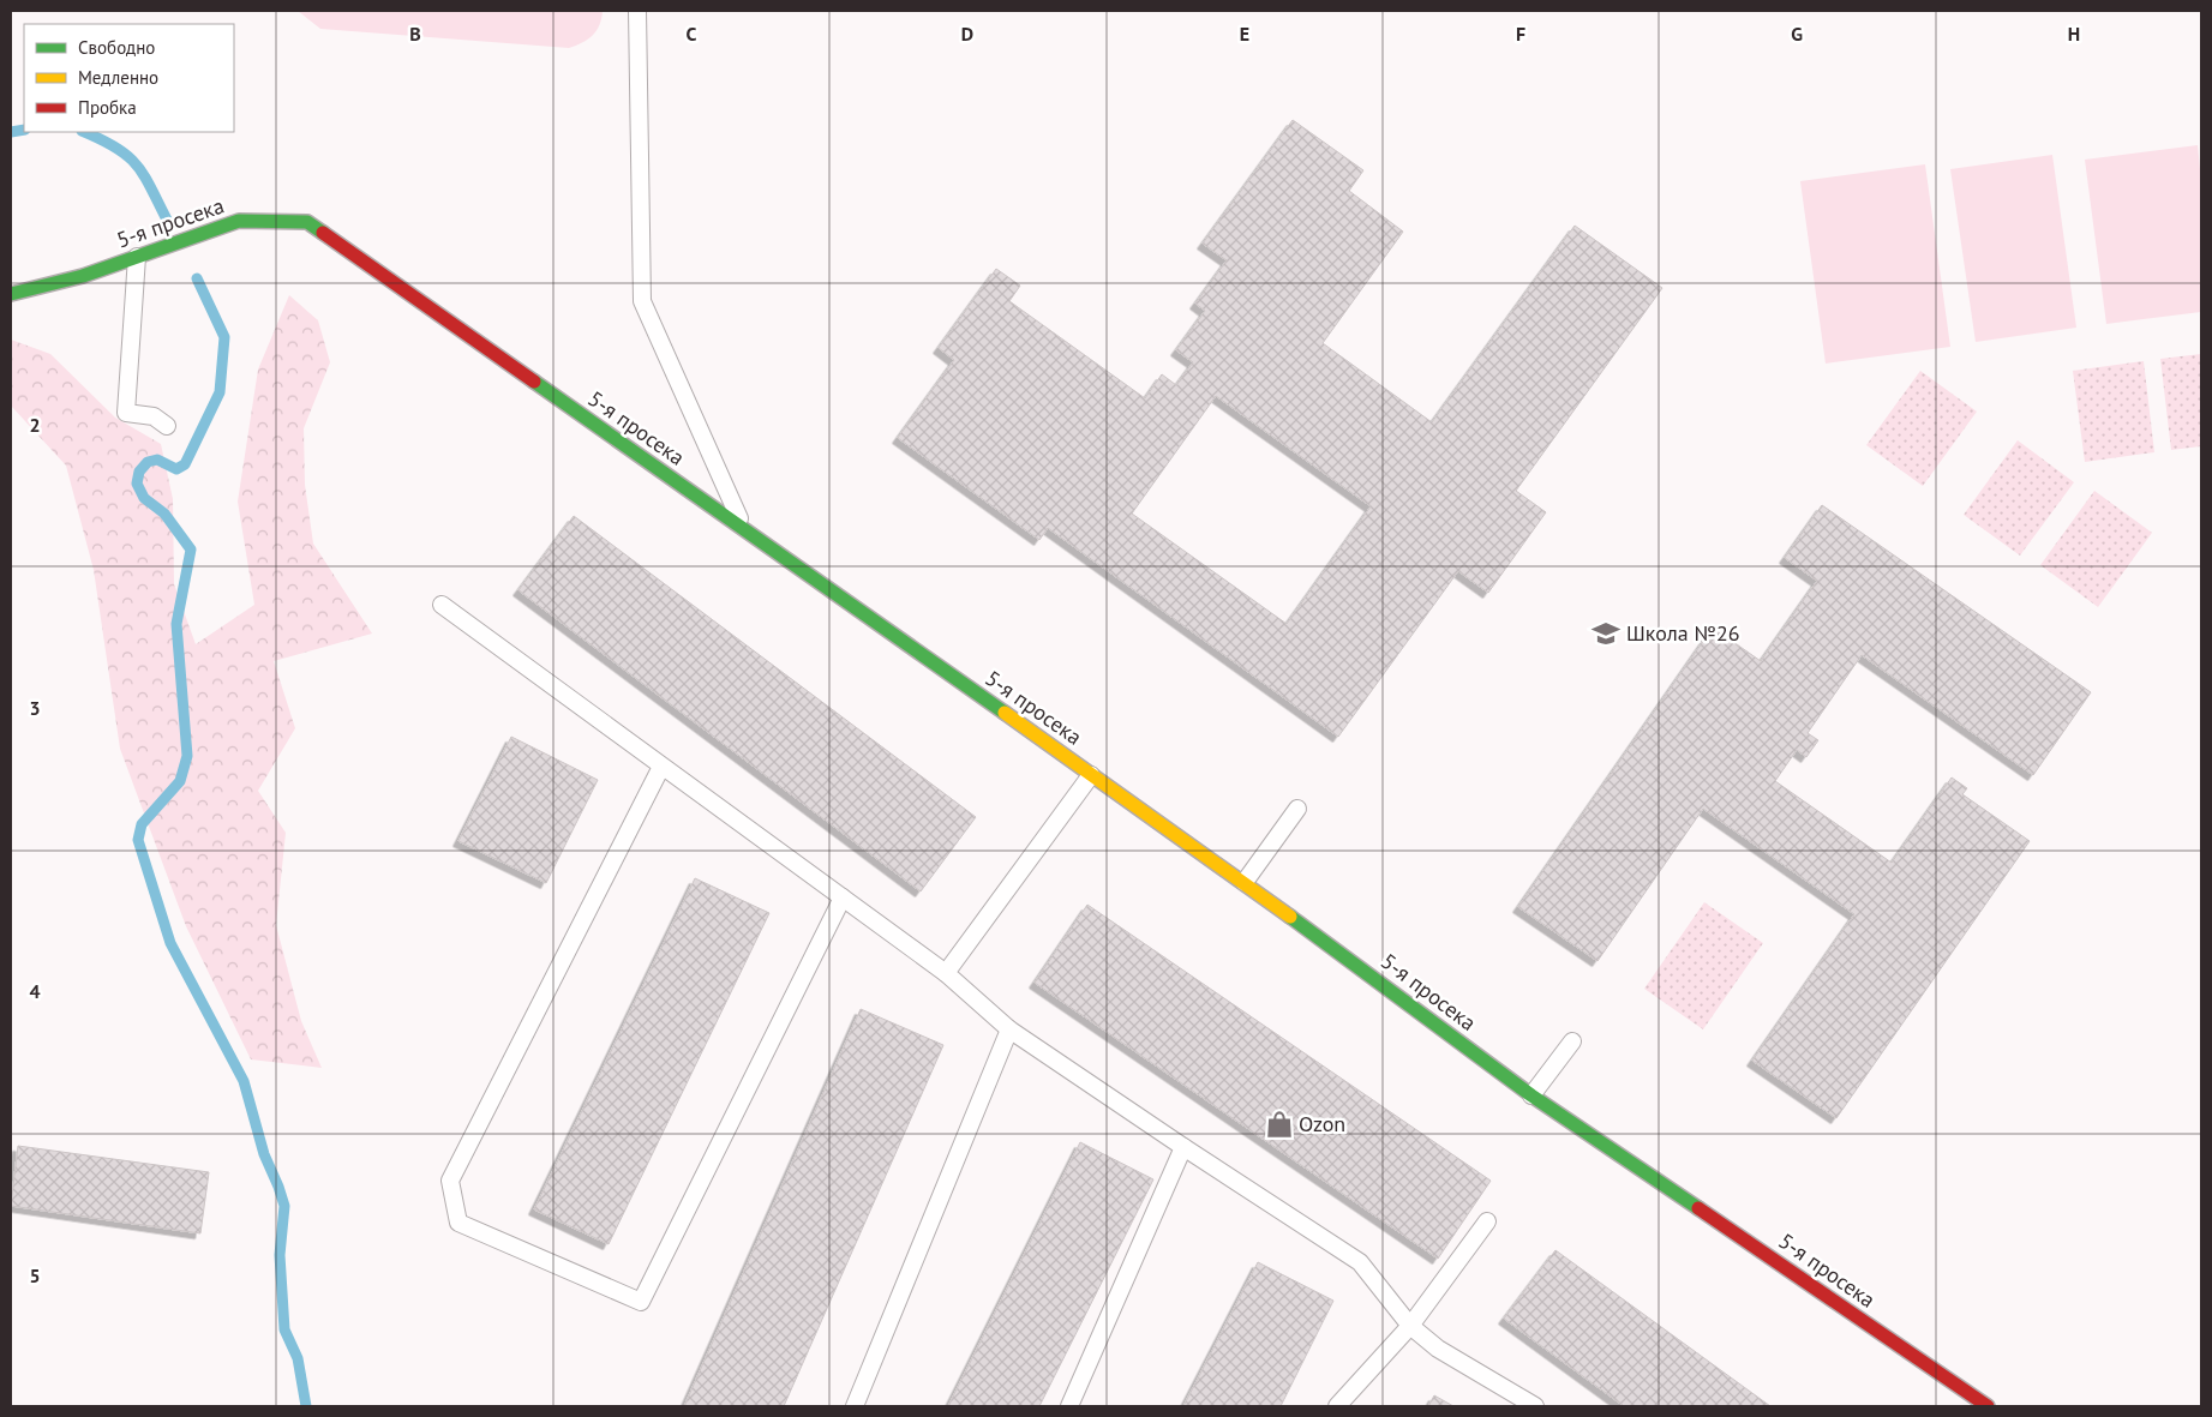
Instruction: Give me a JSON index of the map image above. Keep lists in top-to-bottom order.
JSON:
{
  "streets": {
    "street": ["5-я просека"]
  },
  "places": {
    "school or university": ["Школа №26"],
    "shop": ["Ozon"]
  },
  "legend": ["Свободно", "Медленно", "Пробка"],
  "grid": {
    "columns": [
      "B",
      "C",
      "D",
      "E",
      "F",
      "G",
      "H"
    ],
    "rows": [
      "2",
      "3",
      "4",
      "5"
    ]
  }
}
